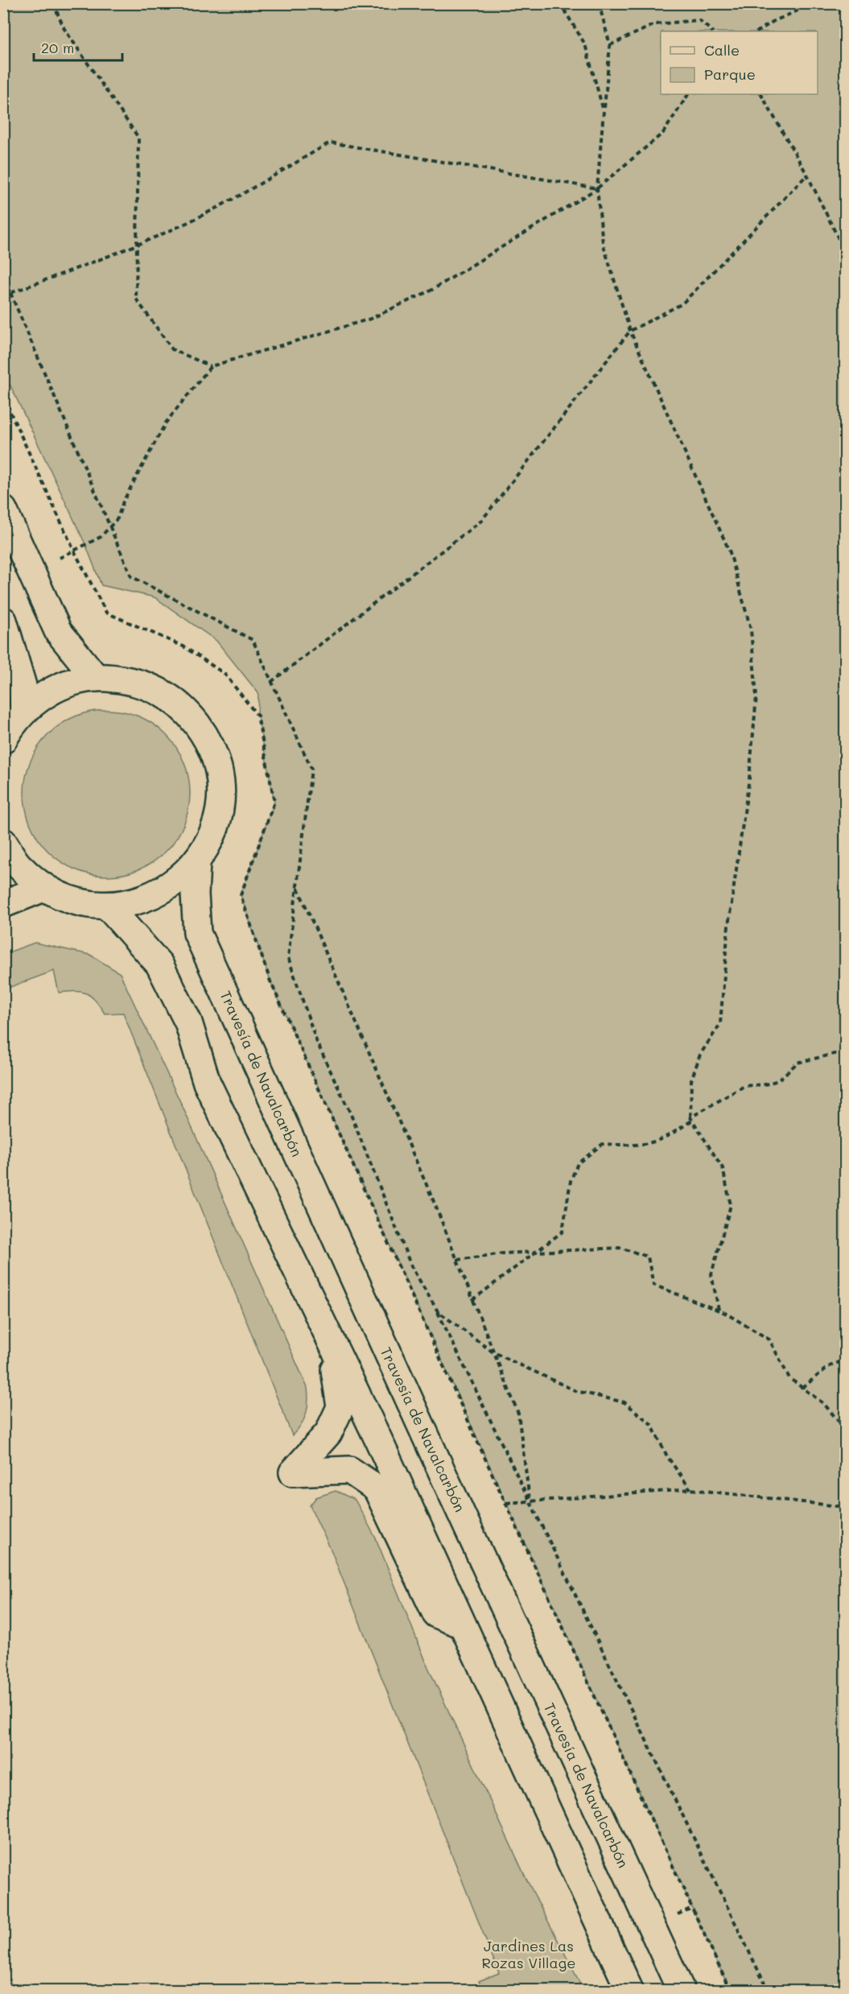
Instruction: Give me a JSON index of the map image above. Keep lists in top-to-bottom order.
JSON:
{
  "streets": {
    "street": ["Travesía de Navalcarbón"]
  },
  "parks": ["Jardines Las Rozas Village"],
  "legend": ["Calle", "Parque"],
  "scale_bar": "20 m"
}
